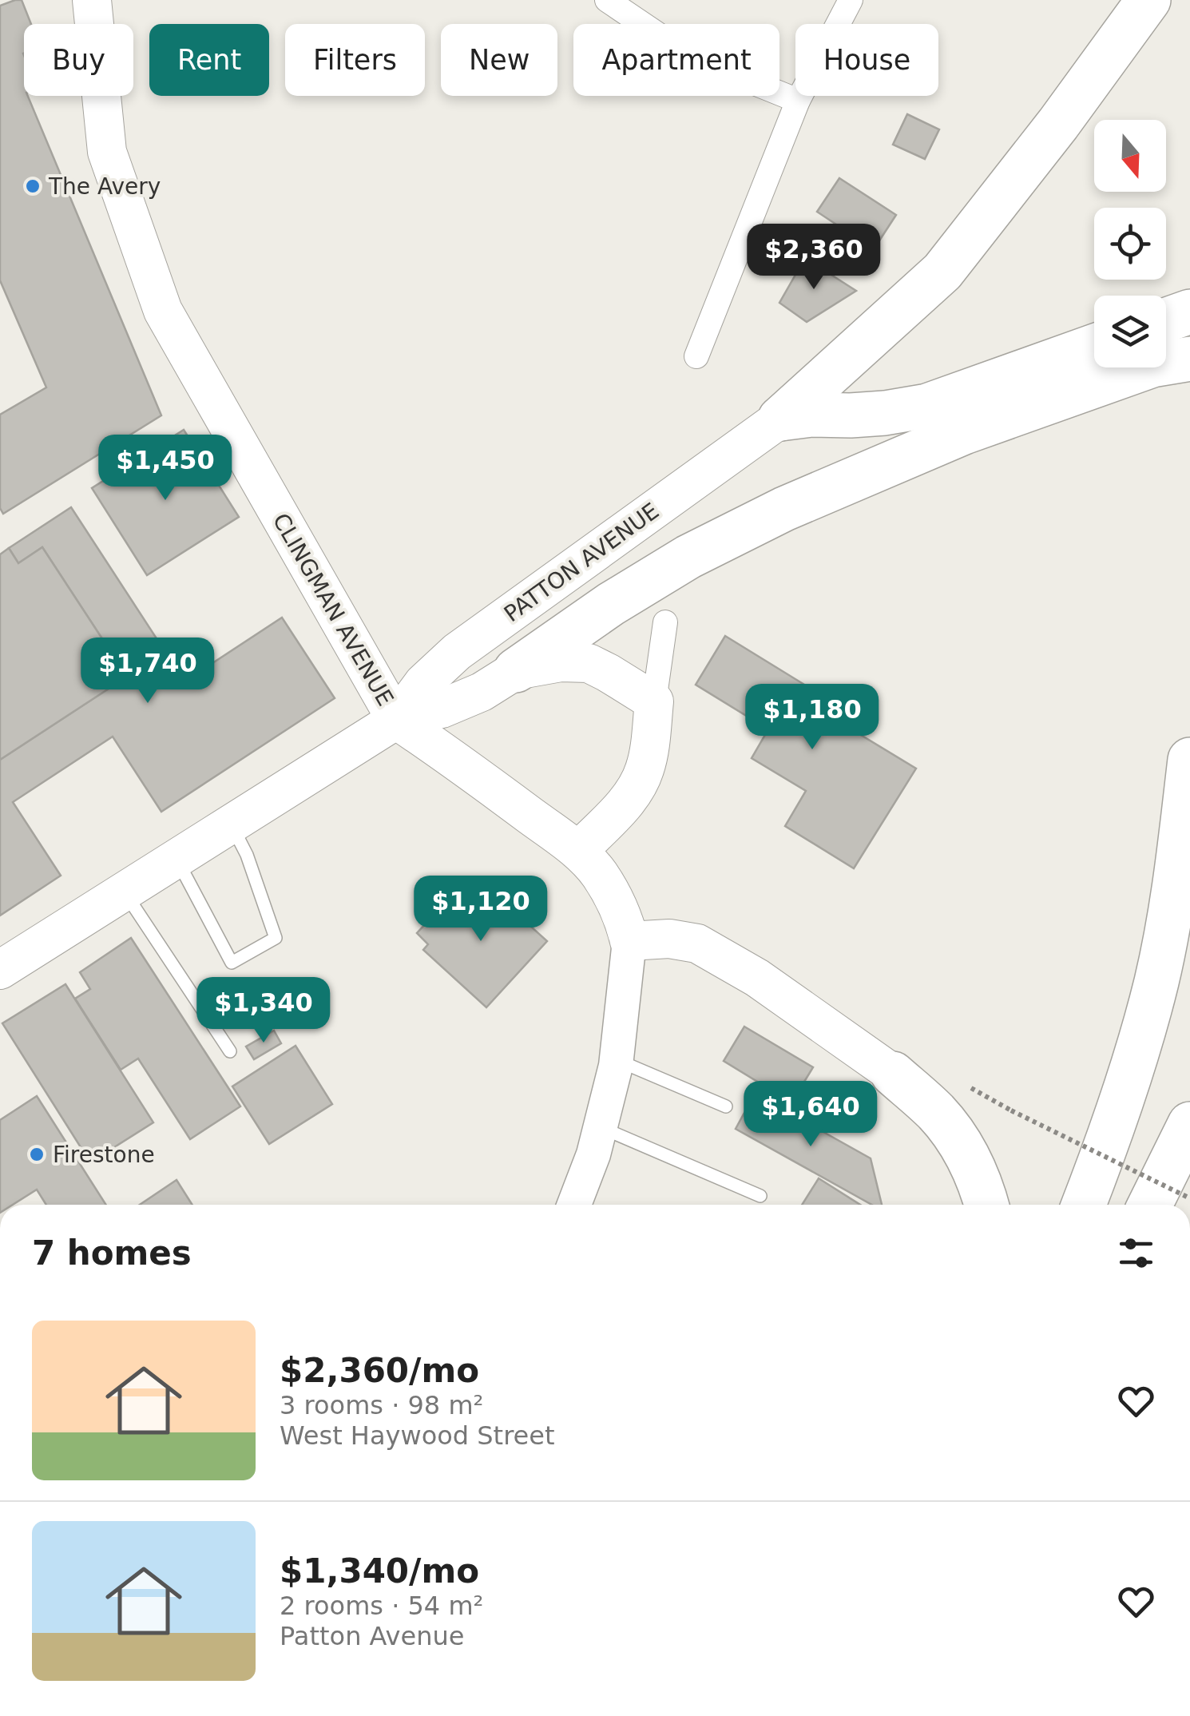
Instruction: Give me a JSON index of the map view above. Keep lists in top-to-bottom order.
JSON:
{
  "streets": {
    "main road": ["PATTON AVENUE", "CLINGMAN AVENUE"]
  },
  "crossings": [
    ["PATTON AVENUE", "CLINGMAN AVENUE"]
  ],
  "places": ["The Avery", "Firestone"],
  "north": "bottom",
  "page": {
    "chip": [
      "Buy",
      "Rent",
      "Filters",
      "New",
      "Apartment",
      "House"
    ],
    "price": [
      "$2,360",
      "$1,450",
      "$1,740",
      "$1,180",
      "$1,120",
      "$1,340",
      "$1,640"
    ],
    "heading": "7 homes",
    "list": [
      {
        "name": "$2,360/mo",
        "note": "3 rooms · 98 m² · West Haywood Street"
      },
      {
        "name": "$1,340/mo",
        "note": "2 rooms · 54 m² · Patton Avenue"
      }
    ]
  }
}
